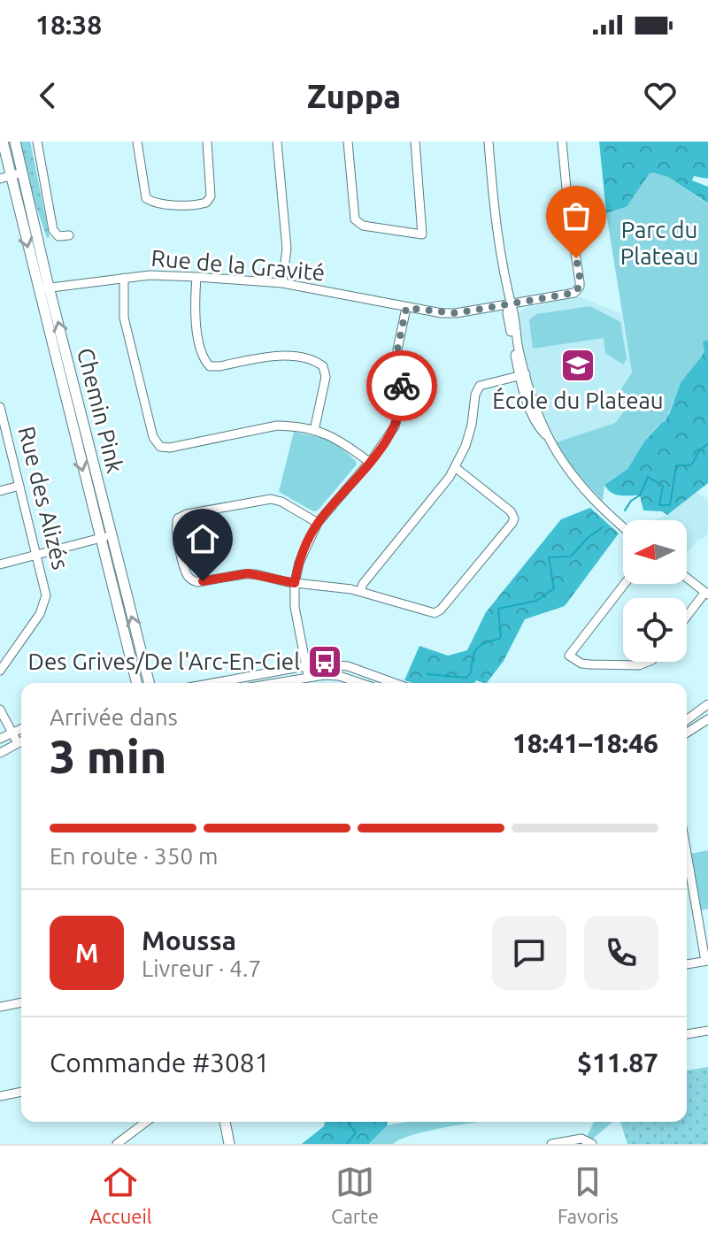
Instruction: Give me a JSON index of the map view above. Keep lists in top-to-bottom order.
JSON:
{
  "streets": {
    "main road": ["Chemin Pink"],
    "street": ["Rue de la Gravité", "Rue des Alizés"]
  },
  "crossings": [
    ["Rue de la Gravité", "Chemin Pink"]
  ],
  "parks": ["Parc du Plateau"],
  "places": {
    "school or university": ["École du Plateau"],
    "bus stop": ["Des Grives/De l'Arc-En-Ciel"]
  },
  "north": "left",
  "page": {
    "status": "18:38",
    "header": "Zuppa",
    "heading": ["3 min", "Arrivée dans", "18:41–18:46"],
    "panel": [
      "Moussa",
      "Livreur · 4.7",
      "Commande #3081",
      "$11.87"
    ],
    "bar": "En route · 350 m",
    "round": "M",
    "tabs": ["Accueil", "Carte", "Favoris"]
  }
}
